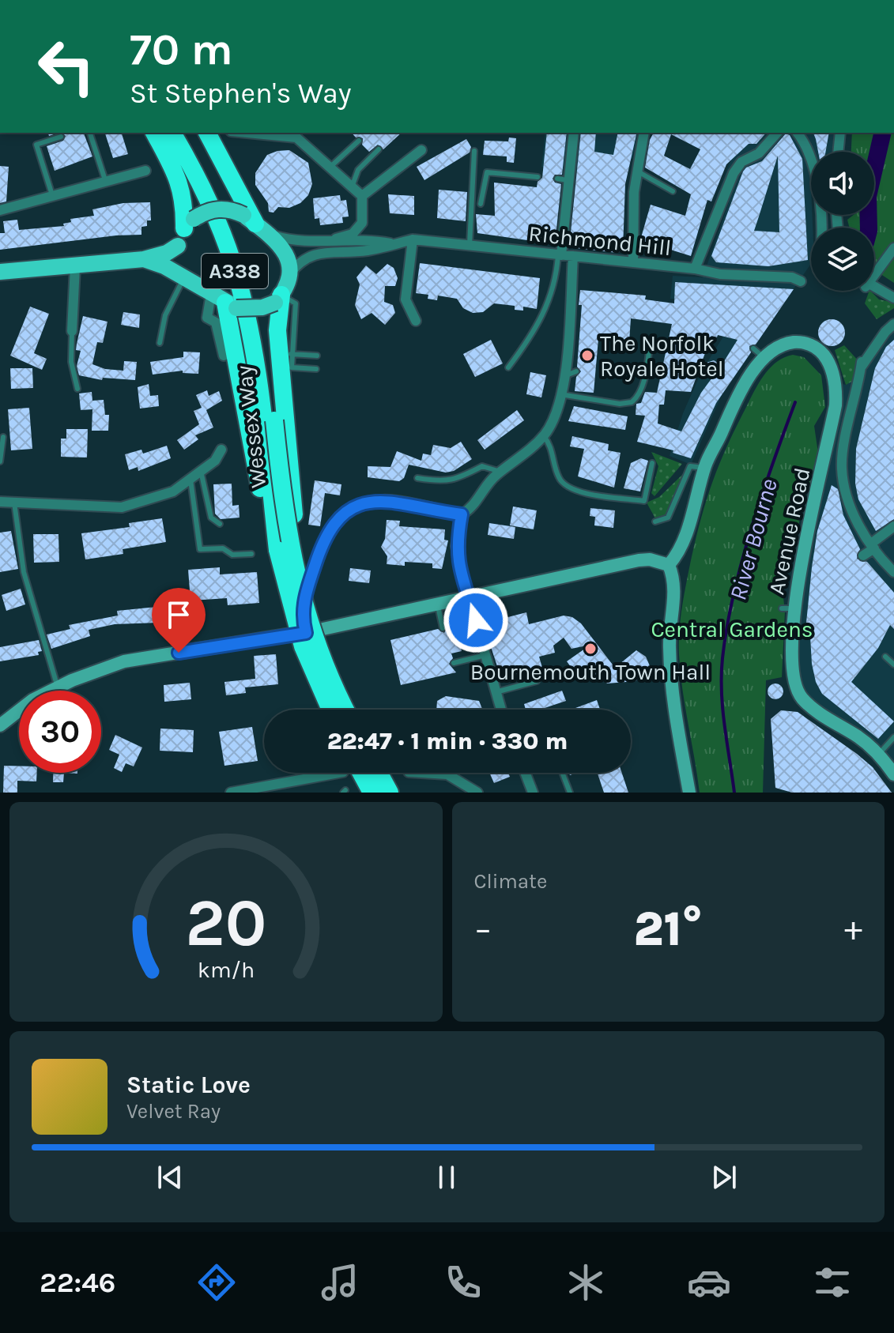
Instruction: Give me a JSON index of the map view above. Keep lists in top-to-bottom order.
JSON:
{
  "streets": {
    "highway": ["A338", "Wessex Way"],
    "street": ["Richmond Hill", "Avenue Road"]
  },
  "water": ["River Bourne"],
  "parks": ["Central Gardens"],
  "places": ["The Norfolk Royale Hotel", "Bournemouth Town Hall"],
  "page": {
    "turn": ["70 m", "St Stephen's Way"],
    "limit": "30",
    "trip": "22:47 · 1 min · 330 m",
    "tile": "Climate",
    "heat": ["−", "21°", "+"],
    "song": ["Static Love", "Velvet Ray"],
    "tabs": "22:46",
    "gauge": ["20", "km/h"]
  }
}
